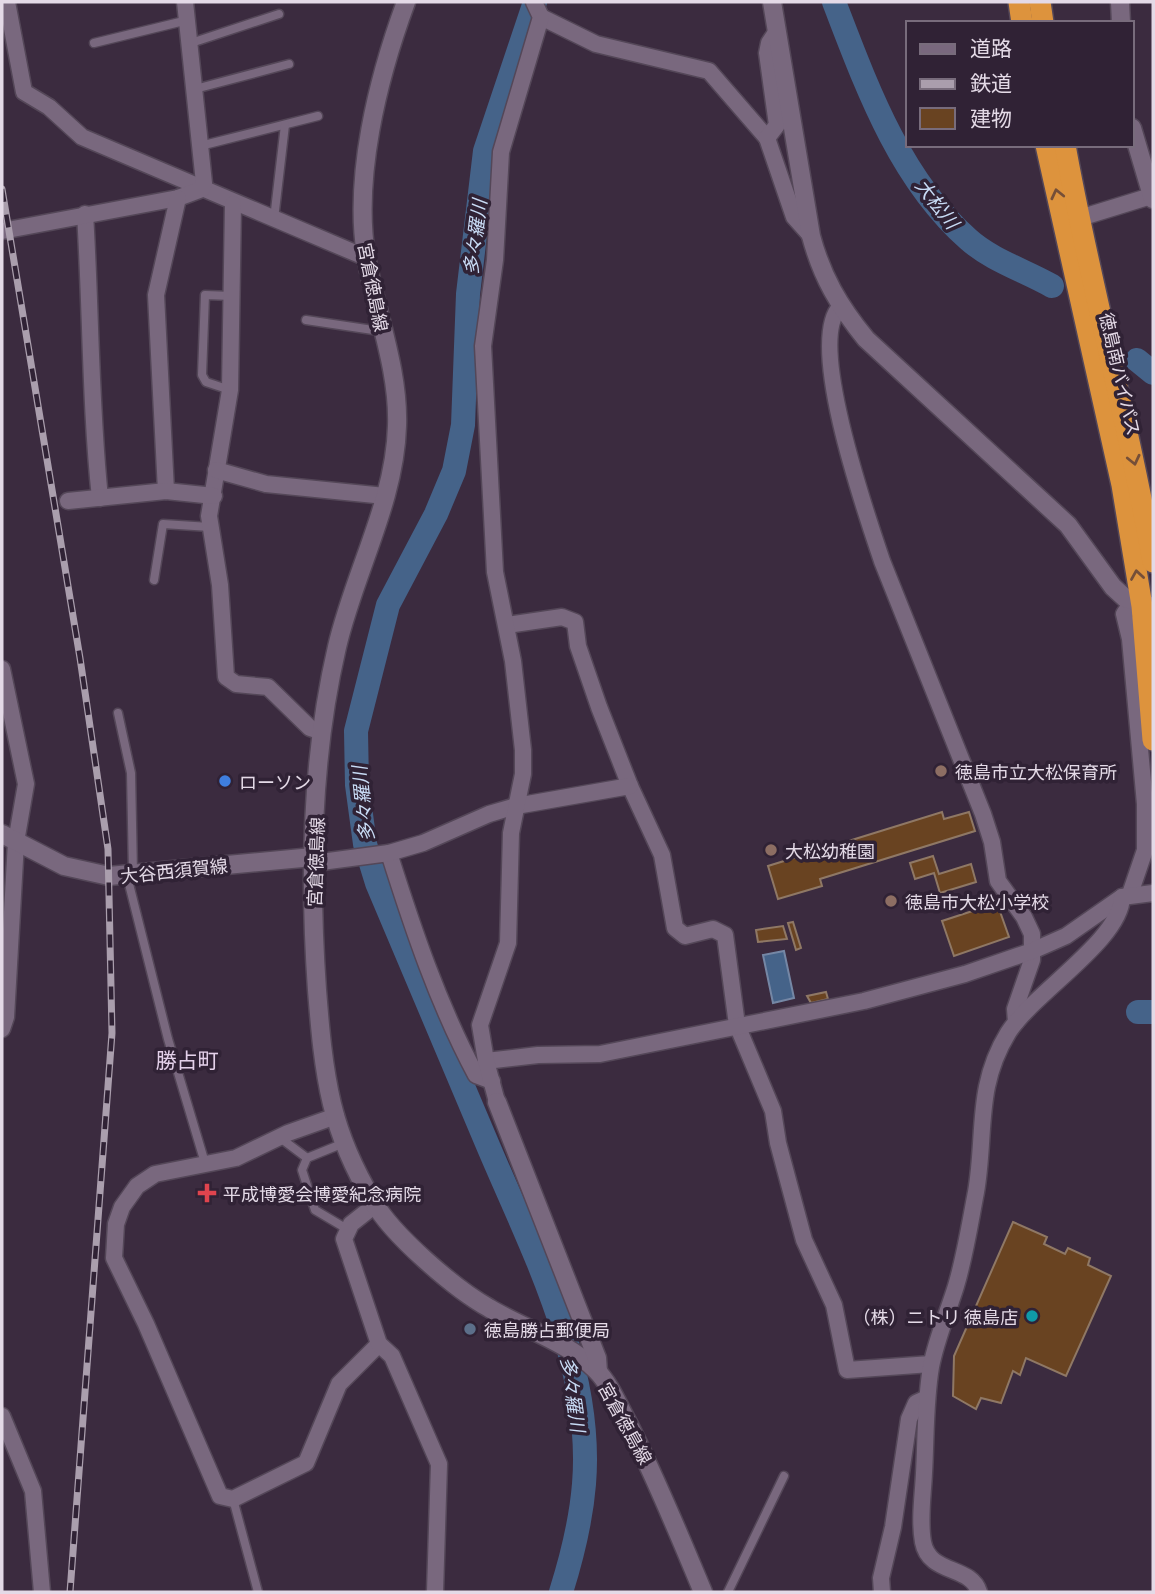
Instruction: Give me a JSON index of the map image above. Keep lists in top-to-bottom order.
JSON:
{
  "streets": {
    "highway": ["徳島南バイパス"],
    "main road": ["宮倉徳島線", "大谷西須賀線"]
  },
  "crossings": [
    ["宮倉徳島線", "大谷西須賀線"]
  ],
  "districts": ["勝占町"],
  "water": ["大松川", "多々羅川"],
  "places": {
    "other": [
      "徳島市立大松保育所",
      "ローソン",
      "大松幼稚園",
      "徳島市大松小学校",
      "（株）ニトリ 徳島店",
      "徳島勝占郵便局"
    ],
    "health": ["平成博愛会博愛紀念病院"]
  },
  "legend": ["道路", "鉄道", "建物"]
}
